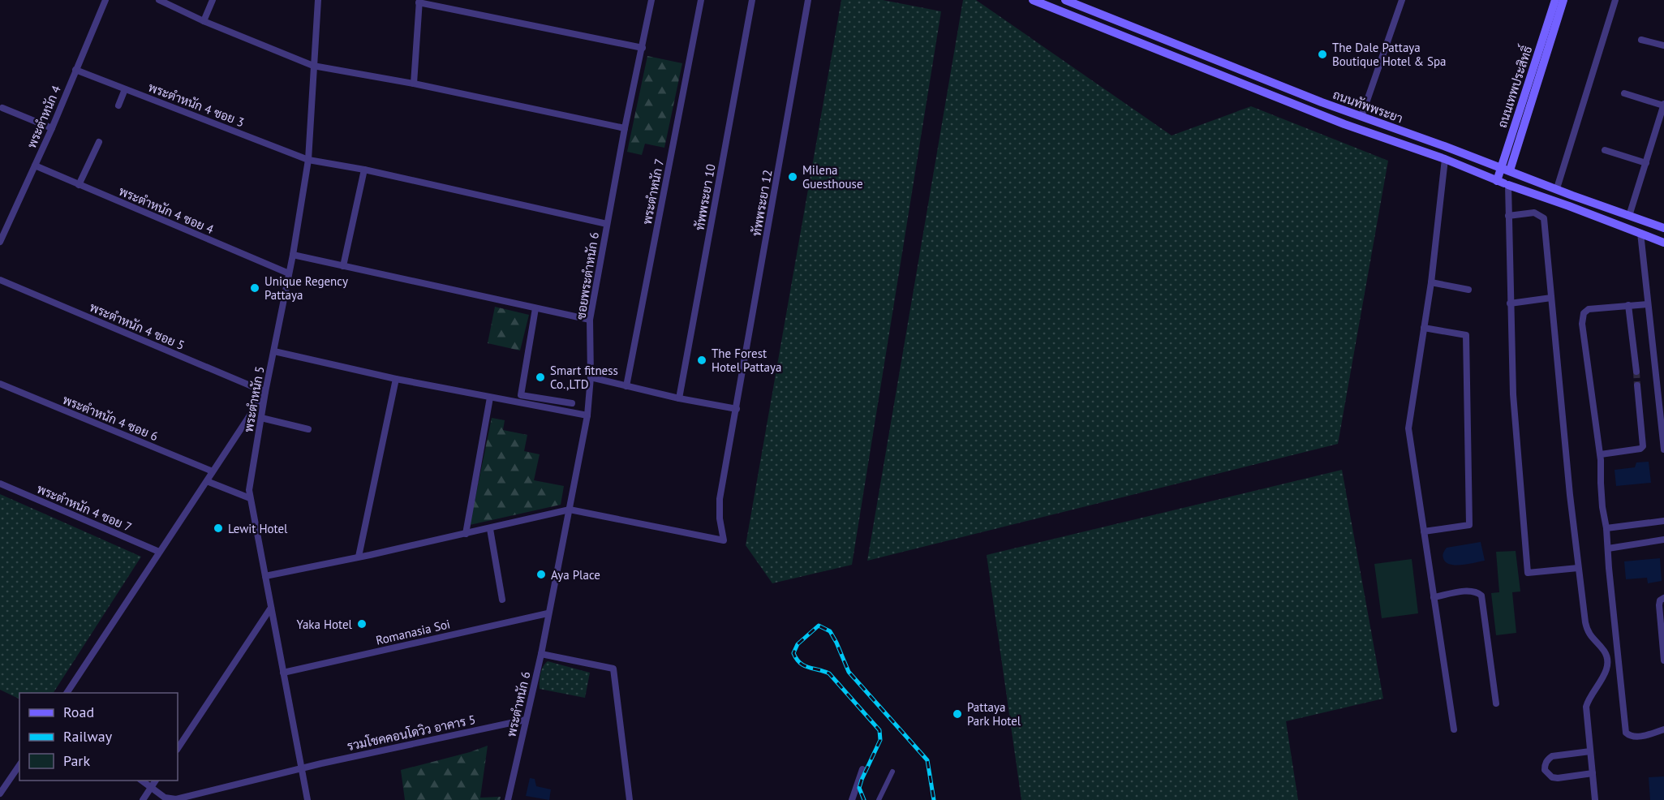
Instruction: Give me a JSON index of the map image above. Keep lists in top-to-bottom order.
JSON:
{
  "streets": {
    "main road": ["ถนนเทพประสิทธิ์", "ถนนทัพพระยา"],
    "street": [
      "พระตำหนัก 4 ซอย 3",
      "พระตำหนัก 4",
      "พระตำหนัก 7",
      "ทัพพระยา 10",
      "ทัพพระยา 12",
      "พระตำหนัก 4 ซอย 4",
      "ซอยพระตำหนัก 6",
      "พระตำหนัก 4 ซอย 5",
      "พระตำหนัก 5",
      "พระตำหนัก 4 ซอย 6",
      "พระตำหนัก 4 ซอย 7",
      "Romanasia Soi",
      "พระตำหนัก 6",
      "รวมโชคคอนโดวิว อาคาร 5"
    ]
  },
  "crossings": [
    ["ถนนเทพประสิทธิ์", "ถนนทัพพระยา"],
    ["พระตำหนัก 4 ซอย 3", "พระตำหนัก 4"],
    ["พระตำหนัก 4 ซอย 3", "ซอยพระตำหนัก 6"],
    ["พระตำหนัก 4 ซอย 3", "พระตำหนัก 5"],
    ["พระตำหนัก 4", "พระตำหนัก 4 ซอย 4"],
    ["ทัพพระยา 12", "ซอยพระตำหนัก 6"],
    ["พระตำหนัก 4 ซอย 4", "พระตำหนัก 5"],
    ["ซอยพระตำหนัก 6", "Romanasia Soi"],
    ["ซอยพระตำหนัก 6", "พระตำหนัก 6"],
    ["พระตำหนัก 4 ซอย 5", "พระตำหนัก 5"],
    ["พระตำหนัก 5", "Romanasia Soi"],
    ["พระตำหนัก 5", "รวมโชคคอนโดวิว อาคาร 5"],
    ["Romanasia Soi", "พระตำหนัก 6"],
    ["พระตำหนัก 6", "รวมโชคคอนโดวิว อาคาร 5"]
  ],
  "places": [
    "The Dale Pattaya Boutique Hotel & Spa",
    "Milena Guesthouse",
    "Unique Regency Pattaya",
    "The Forest Hotel Pattaya",
    "Smart fitness Co.,LTD",
    "Lewit Hotel",
    "Aya Place",
    "Yaka Hotel",
    "Pattaya Park Hotel"
  ],
  "legend": ["Road", "Railway", "Park"]
}
